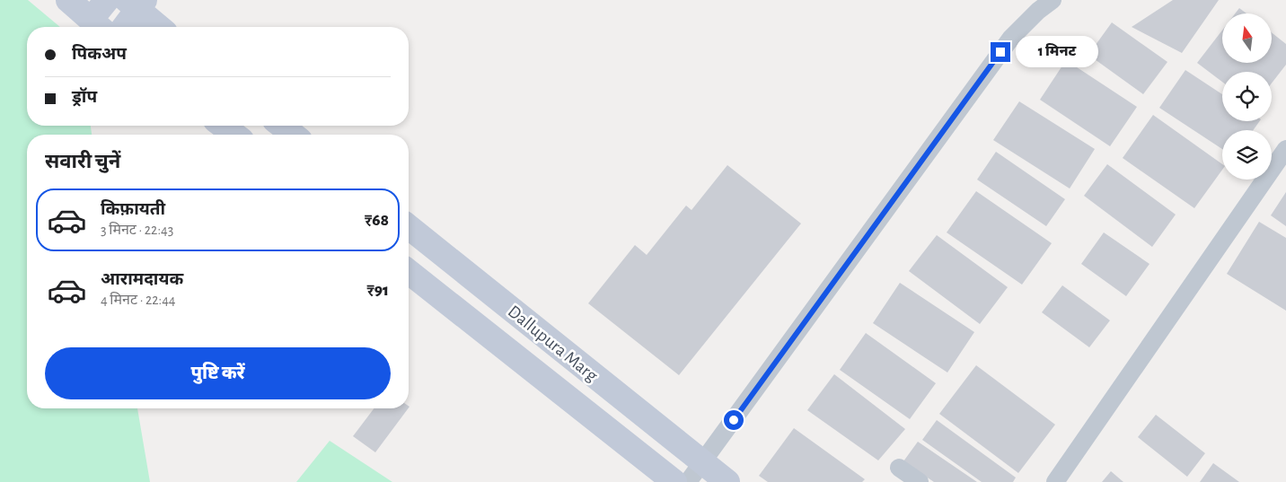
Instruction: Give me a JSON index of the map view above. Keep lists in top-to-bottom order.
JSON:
{
  "streets": {
    "main road": ["Dallupura Marg"]
  },
  "north": "top",
  "page": {
    "banner": ["पिकअप", "ड्रॉप"],
    "bubble": "1 मिनट",
    "heading": "सवारी चुनें",
    "list": [
      {
        "name": "किफ़ायती",
        "note": "3 मिनट · 22:43",
        "value": "₹68"
      },
      {
        "name": "आरामदायक",
        "note": "4 मिनट · 22:44",
        "value": "₹91"
      }
    ],
    "buttons": "पुष्टि करें"
  }
}
